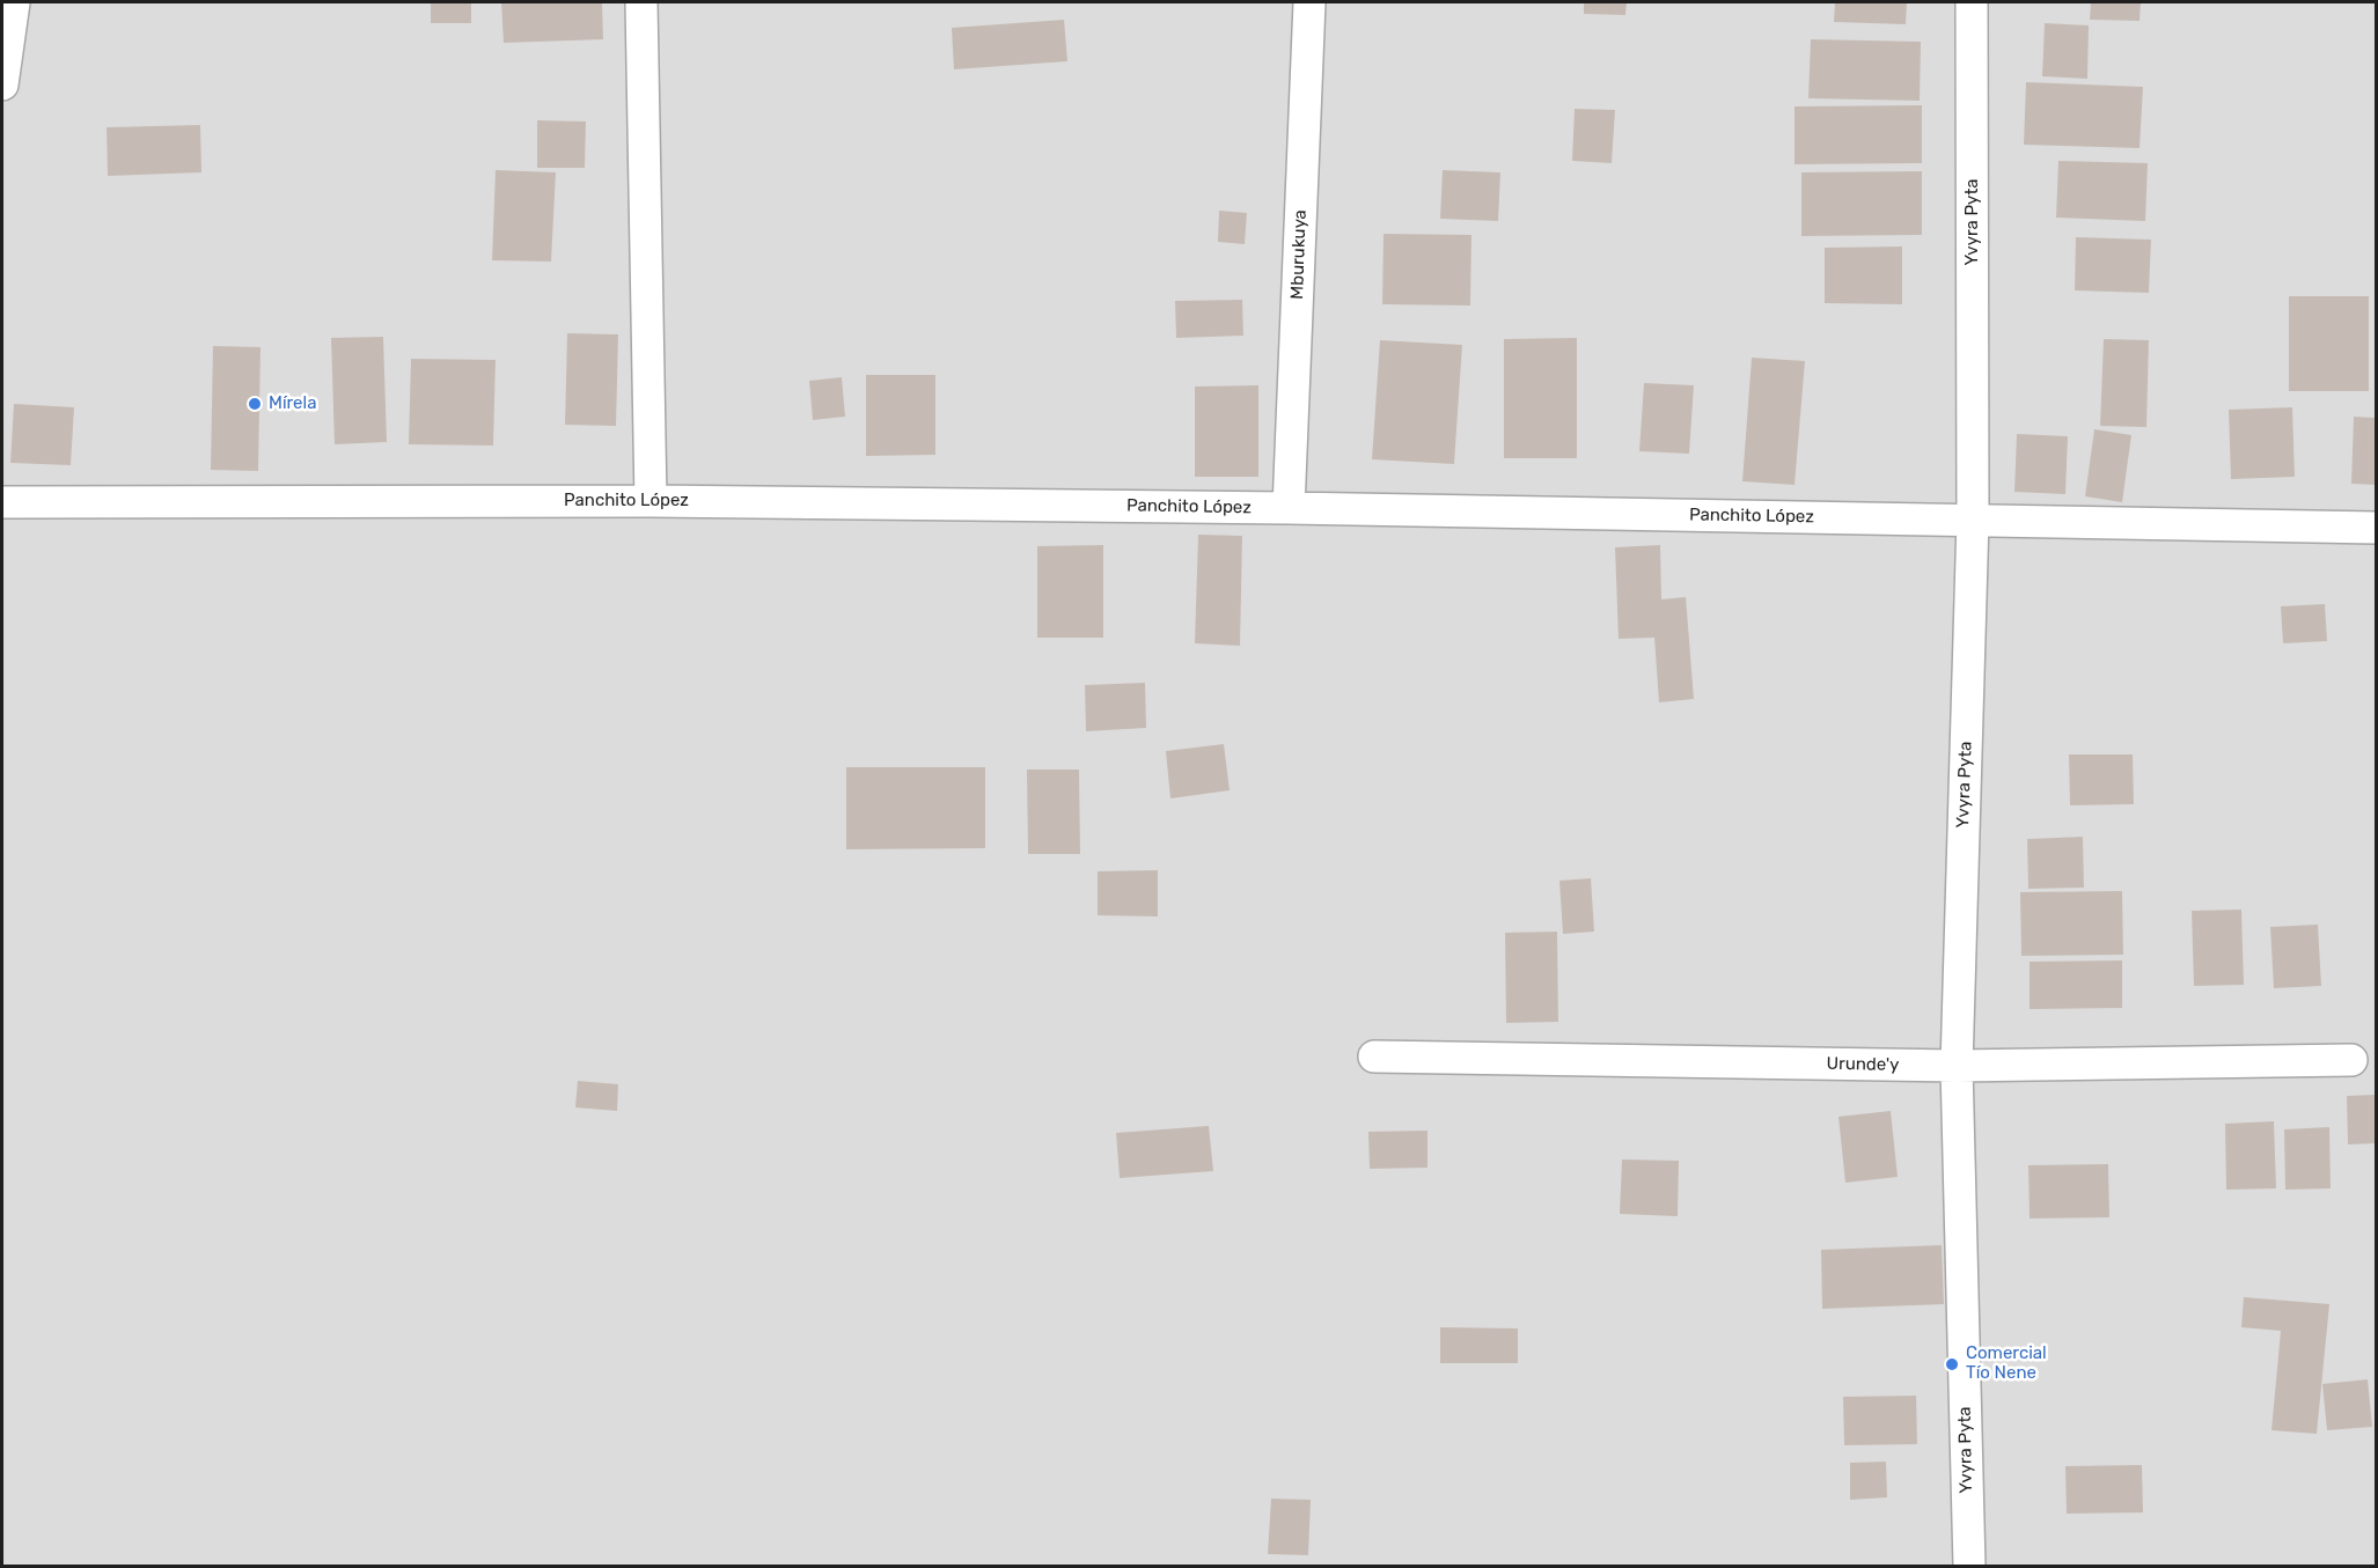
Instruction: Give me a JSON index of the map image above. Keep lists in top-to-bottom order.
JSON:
{
  "streets": {
    "street": [
      "Yvyra Pyta",
      "Mburukuya",
      "Panchito López",
      "Urunde'y"
    ]
  },
  "crossings": [
    ["Yvyra Pyta", "Panchito López"],
    ["Yvyra Pyta", "Urunde'y"],
    ["Mburukuya", "Panchito López"]
  ],
  "places": ["Mírela", "Comercial Tío Nene"]
}
